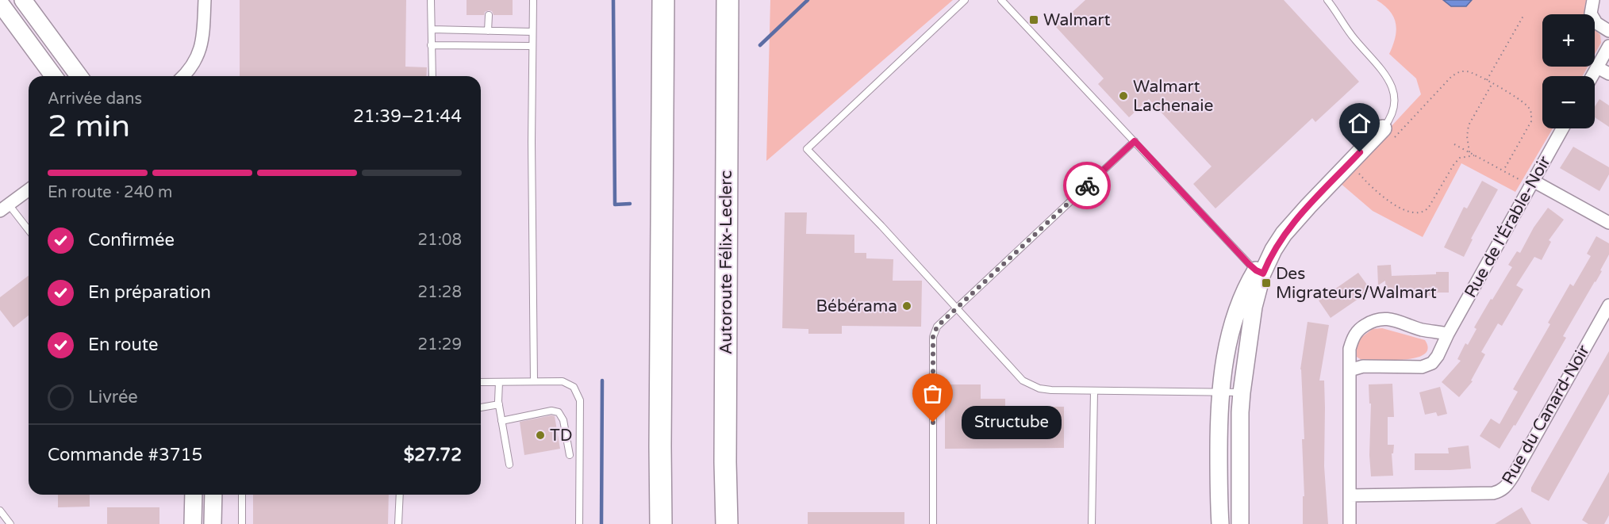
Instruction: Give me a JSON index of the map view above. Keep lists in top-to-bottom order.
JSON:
{
  "streets": {
    "highway": ["Autoroute Félix-Leclerc"],
    "street": ["Rue de l'Érable-Noir", "Rue du Canard-Noir"]
  },
  "places": {
    "transit": ["Walmart", "Des Migrateurs/Walmart"],
    "other": [
      "Walmart Lachenaie",
      "Bébérama",
      "Structube",
      "TD"
    ]
  },
  "page": {
    "map_buttons": ["+", "−"],
    "heading": ["2 min", "Arrivée dans", "21:39–21:44"],
    "panel": ["Commande #3715", "$27.72"],
    "bar": "En route · 240 m",
    "list": [
      ["Confirmée", "21:08"],
      ["En préparation", "21:28"],
      ["En route", "21:29"],
      "Livrée"
    ],
    "bubble": "Structube"
  }
}
